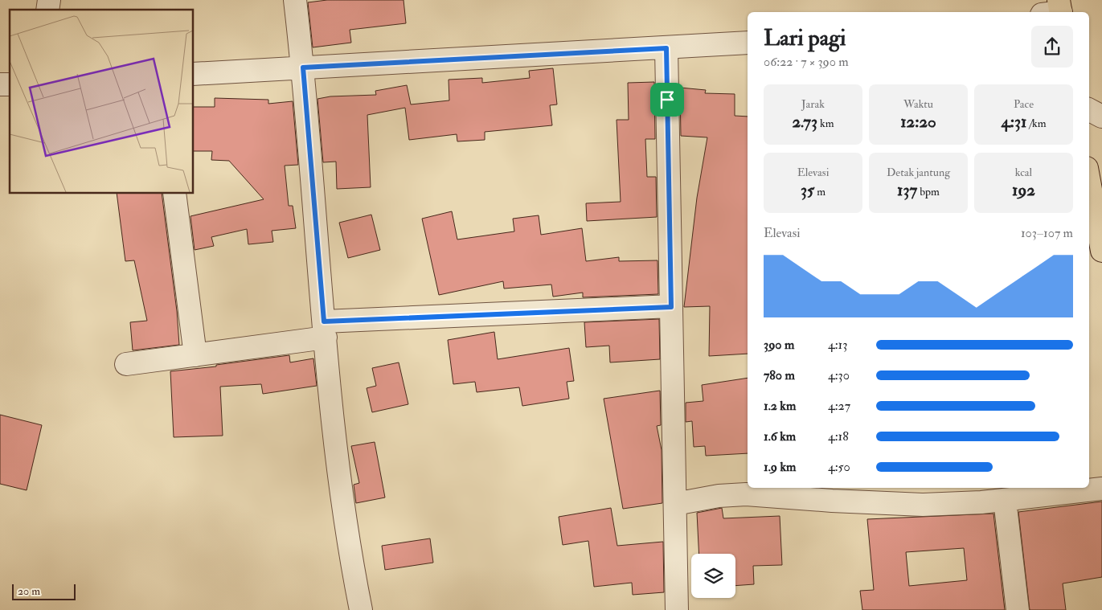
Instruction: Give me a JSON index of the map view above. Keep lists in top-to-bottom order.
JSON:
{
  "scale_bar": "20 m",
  "page": {
    "heading": ["Lari pagi", "06:22 · 7 × 390 m"],
    "stats": [
      ["Jarak", "2.73 km"],
      ["Waktu", "12:20"],
      ["Pace", "4:31 /km"],
      ["Elevasi", "35 m"],
      ["Detak jantung", "137 bpm"],
      ["kcal", "192"]
    ],
    "chart": ["Elevasi", "103–107 m"],
    "list": [
      {
        "name": "390 m",
        "note": "4:13"
      },
      {
        "name": "780 m",
        "note": "4:30"
      },
      {
        "name": "1.2 km",
        "note": "4:27"
      },
      {
        "name": "1.6 km",
        "note": "4:18"
      },
      {
        "name": "1.9 km",
        "note": "4:50"
      }
    ],
    "scale": "20 m"
  }
}
